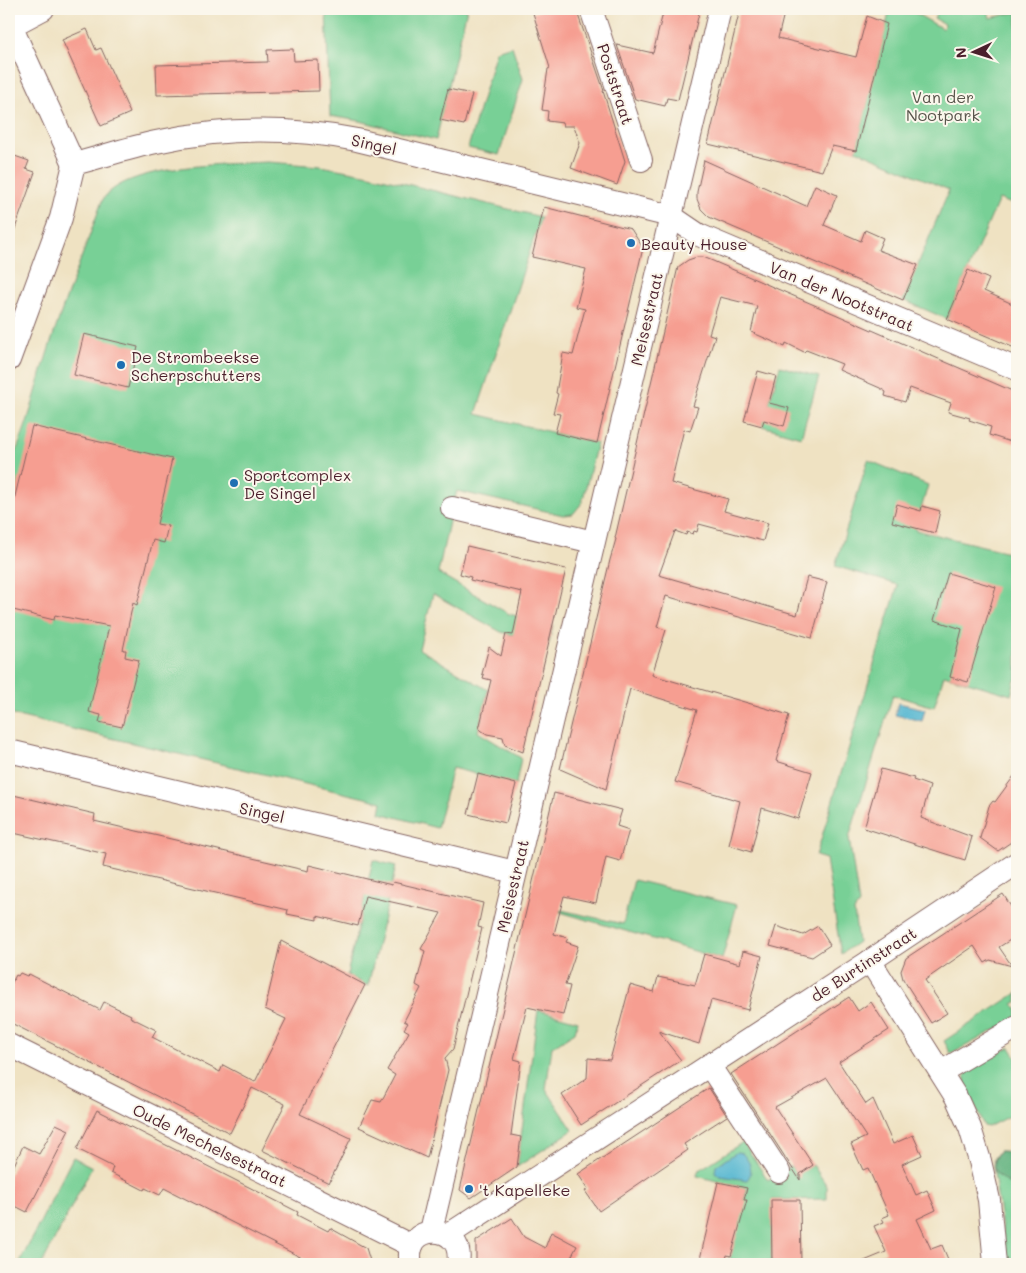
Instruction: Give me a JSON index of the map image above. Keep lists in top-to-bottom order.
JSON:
{
  "streets": {
    "street": [
      "Poststraat",
      "Singel",
      "Van der Nootstraat",
      "Meisestraat",
      "de Burtinstraat",
      "Oude Mechelsestraat"
    ]
  },
  "crossings": [
    ["Singel", "Van der Nootstraat"],
    ["Singel", "Meisestraat"],
    ["Van der Nootstraat", "Meisestraat"],
    ["Meisestraat", "de Burtinstraat"],
    ["de Burtinstraat", "Oude Mechelsestraat"]
  ],
  "parks": ["Van der Nootpark"],
  "places": [
    "Beauty House",
    "De Strombeekse Scherpschutters",
    "Sportcomplex De Singel",
    "'t Kapelleke"
  ],
  "north": "left"
}
